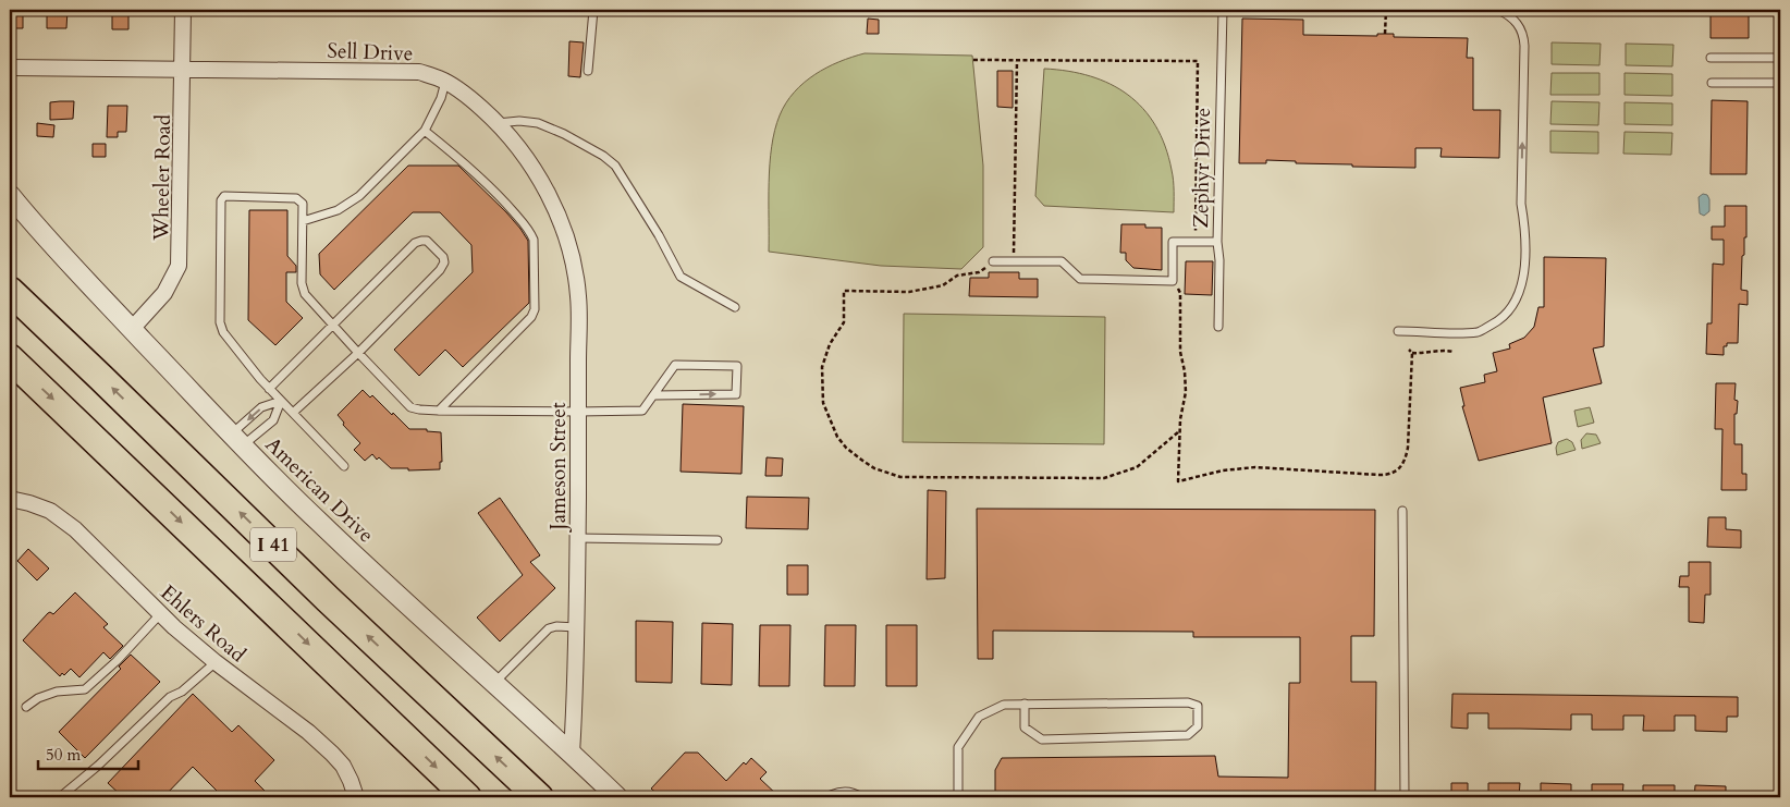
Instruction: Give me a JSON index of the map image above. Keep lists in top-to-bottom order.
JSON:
{
  "streets": {
    "highway": ["I 41"],
    "street": [
      "Sell Drive",
      "Wheeler Road",
      "Jameson Street",
      "American Drive",
      "Ehlers Road"
    ],
    "lane": ["Zephyr Drive"]
  },
  "crossings": [
    ["Sell Drive", "Wheeler Road"],
    ["Sell Drive", "Jameson Street"],
    ["Wheeler Road", "American Drive"],
    ["Jameson Street", "American Drive"]
  ],
  "scale_bar": "50 m"
}
